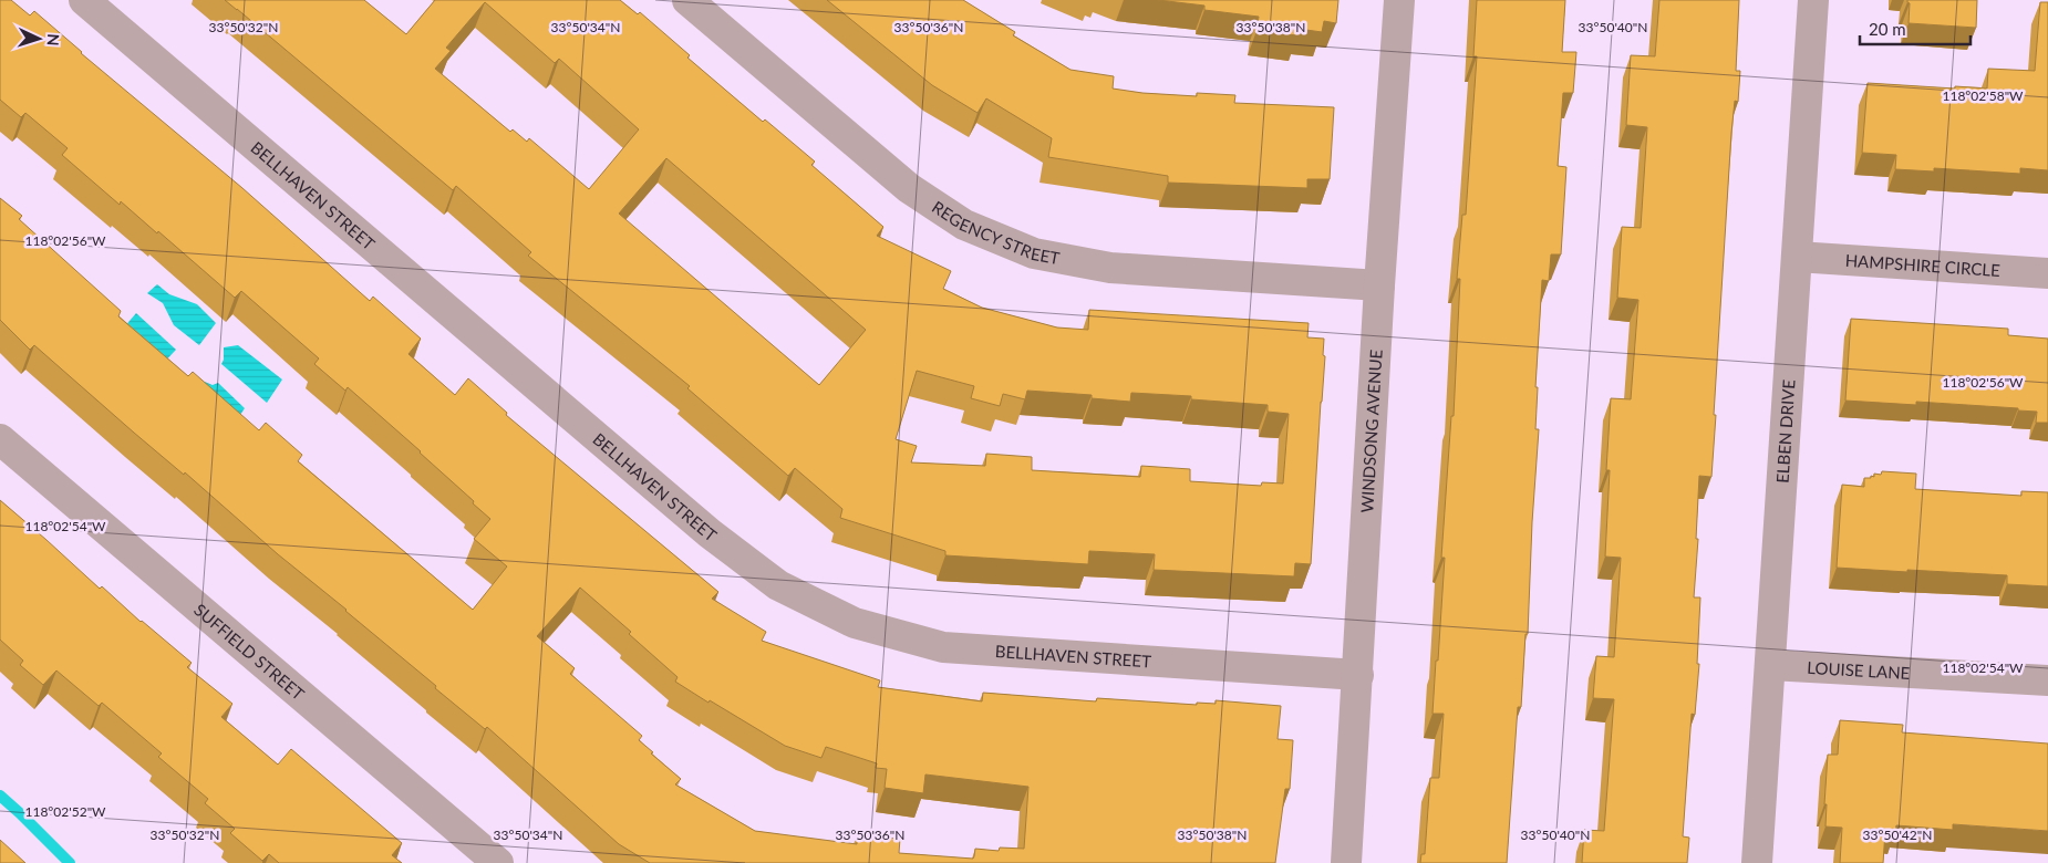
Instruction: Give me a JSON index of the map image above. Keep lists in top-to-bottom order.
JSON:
{
  "streets": {
    "street": [
      "BELLHAVEN STREET",
      "REGENCY STREET",
      "HAMPSHIRE CIRCLE",
      "WINDSONG AVENUE",
      "ELBEN DRIVE",
      "SUFFIELD STREET",
      "LOUISE LANE"
    ]
  },
  "crossings": [
    ["BELLHAVEN STREET", "WINDSONG AVENUE"],
    ["REGENCY STREET", "WINDSONG AVENUE"],
    ["HAMPSHIRE CIRCLE", "ELBEN DRIVE"],
    ["ELBEN DRIVE", "LOUISE LANE"]
  ],
  "scale_bar": "20 m",
  "north": "right",
  "coordinates": [
    "33°50'32\"N",
    "33°50'34\"N",
    "33°50'36\"N",
    "33°50'38\"N",
    "33°50'40\"N",
    "118°02'58\"W",
    "118°02'56\"W",
    "118°02'54\"W",
    "118°02'52\"W",
    "33°50'42\"N"
  ]
}
